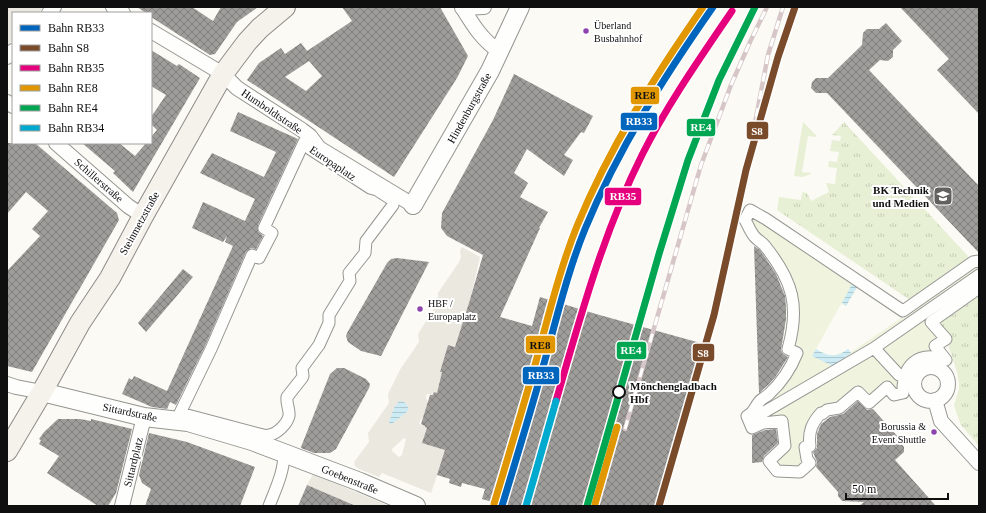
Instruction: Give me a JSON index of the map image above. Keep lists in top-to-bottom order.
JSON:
{
  "streets": {
    "main road": ["Steinmetzstraße"],
    "street": [
      "Hindenburgstraße",
      "Humboldtstraße",
      "Europaplatz",
      "Schillerstraße",
      "Sittardstraße",
      "Sittardplatz",
      "Goebenstraße"
    ]
  },
  "crossings": [
    ["Hindenburgstraße", "Humboldtstraße"],
    ["Humboldtstraße", "Steinmetzstraße"],
    ["Europaplatz", "Sittardstraße"],
    ["Schillerstraße", "Steinmetzstraße"],
    ["Steinmetzstraße", "Sittardstraße"],
    ["Sittardstraße", "Sittardplatz"]
  ],
  "places": {
    "other": [
      "Überland Busbahnhof",
      "HBF / Europaplatz",
      "Mönchengladbach Hbf",
      "Borussia & Event Shuttle"
    ],
    "school or university": ["BK Technik und Medien"]
  },
  "lines": [
    "rail line RB33",
    "rail line S8",
    "rail line RE8",
    "rail line RE4",
    "rail line RB35",
    "rail line RB34"
  ],
  "legend": [
    "Bahn RB33",
    "Bahn S8",
    "Bahn RB35",
    "Bahn RE8",
    "Bahn RE4",
    "Bahn RB34"
  ],
  "scale_bar": "50 m"
}
